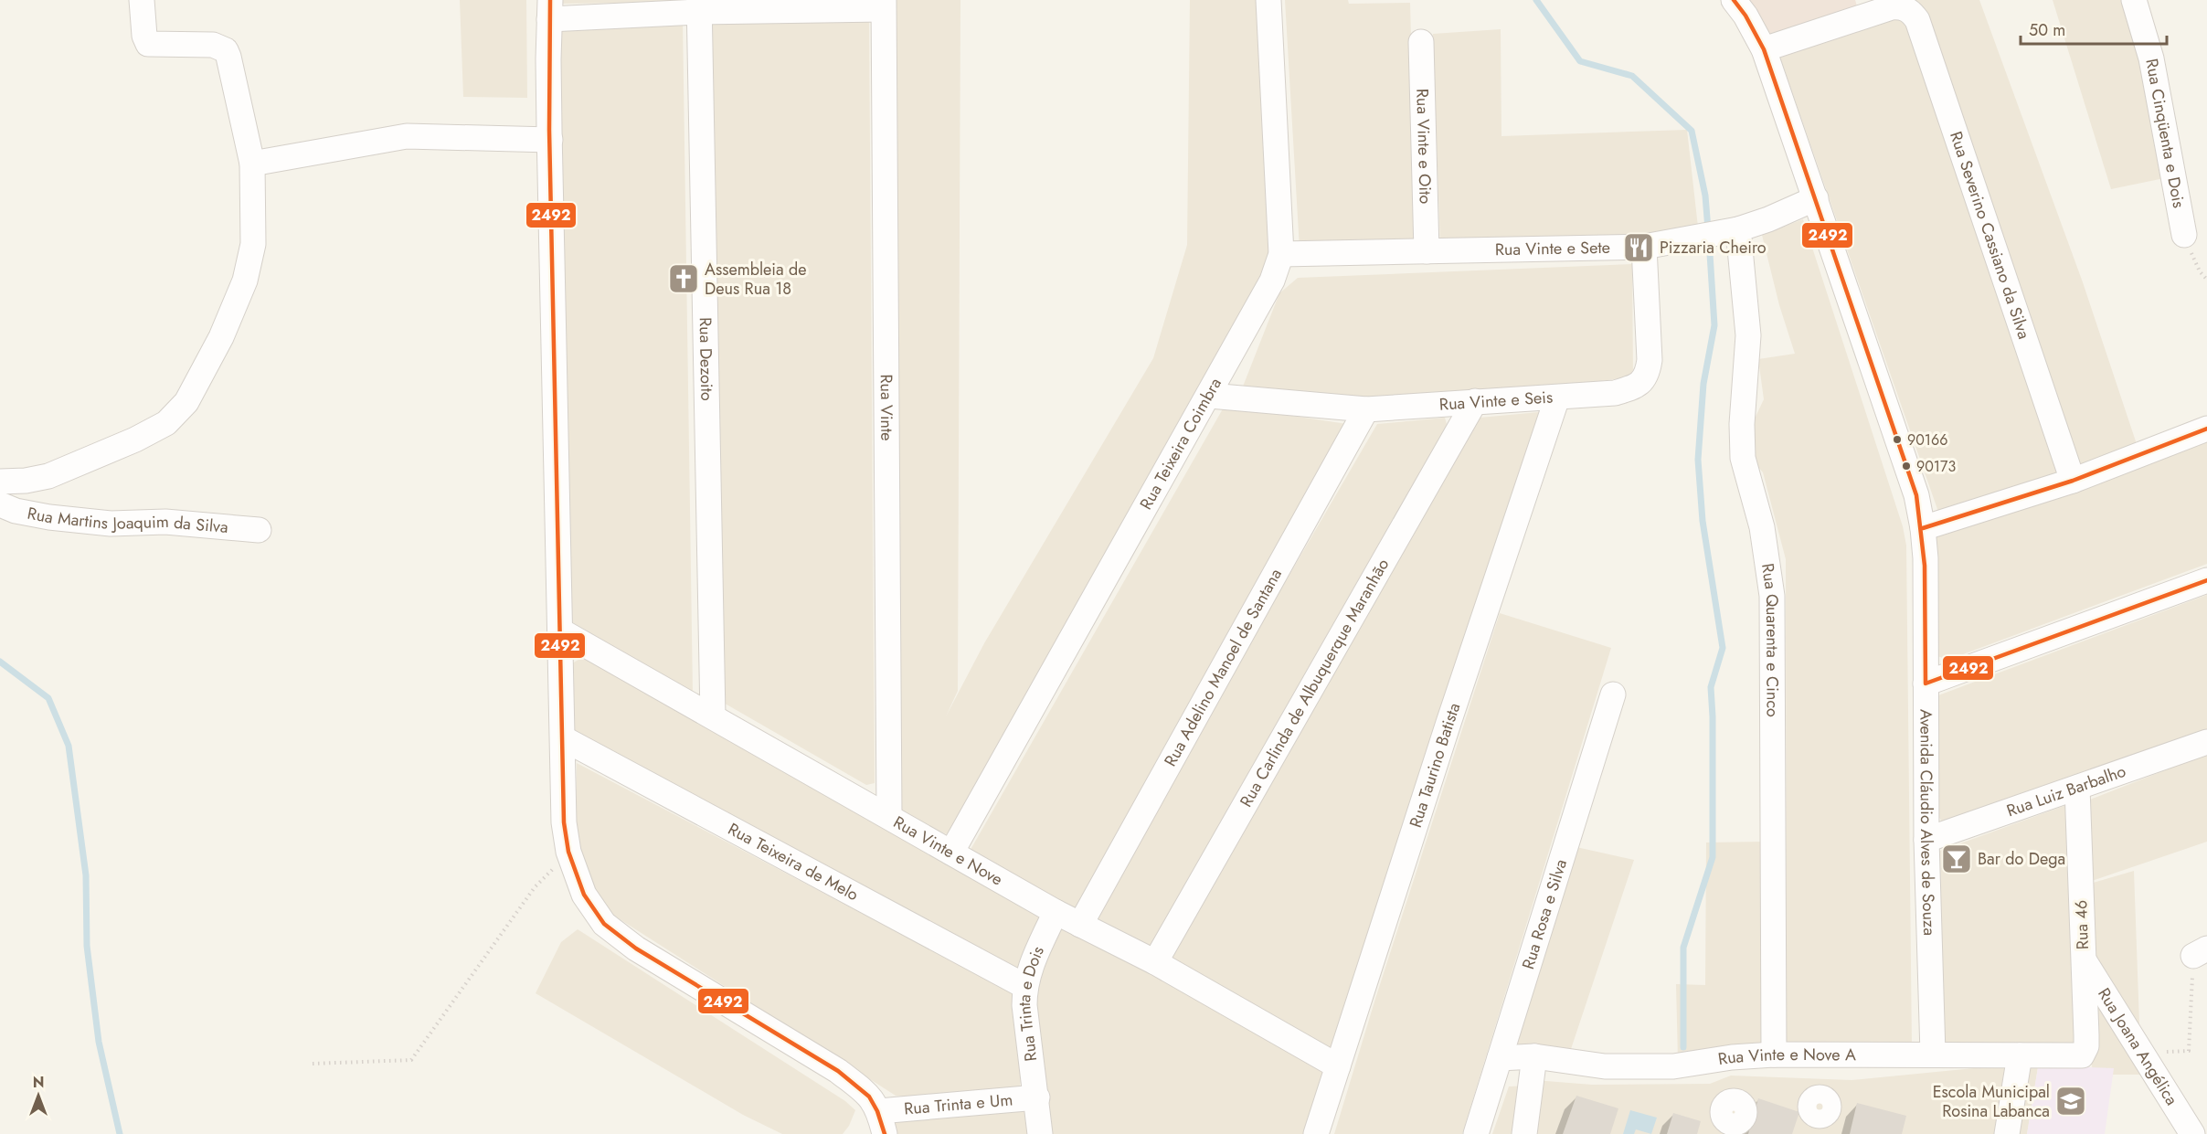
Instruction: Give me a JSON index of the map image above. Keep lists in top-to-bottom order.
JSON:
{
  "streets": {
    "street": [
      "Rua Cinqüenta e Dois",
      "Rua Vinte e Oito",
      "Rua Severino Cassiano da Silva",
      "Rua Vinte e Sete",
      "Rua Dezoito",
      "Rua Vinte e Seis",
      "Rua Vinte",
      "Rua Teixeira Coimbra",
      "Rua Martins Joaquim da Silva",
      "Rua Quarenta e Cinco",
      "Rua Adelino Manoel de Santana",
      "Rua Carlinda de Albuquerque Maranhão",
      "Rua Taurino Batista",
      "Rua Luiz Barbalho",
      "Avenida Cláudio Alves de Souza",
      "Rua Vinte e Nove",
      "Rua Teixeira de Melo",
      "Rua Rosa e Silva",
      "Rua 46",
      "Rua Trinta e Dois",
      "Rua Joana Angélica",
      "Rua Vinte e Nove A",
      "Rua Trinta e Um"
    ]
  },
  "crossings": [
    ["Rua Vinte e Oito", "Rua Vinte e Sete"],
    ["Rua Severino Cassiano da Silva", "Avenida Cláudio Alves de Souza"],
    ["Rua Vinte e Sete", "Rua Vinte e Seis"],
    ["Rua Vinte e Sete", "Rua Teixeira Coimbra"],
    ["Rua Vinte e Sete", "Rua Quarenta e Cinco"],
    ["Rua Vinte e Sete", "Avenida Cláudio Alves de Souza"],
    ["Rua Dezoito", "Rua Vinte e Nove"],
    ["Rua Vinte e Seis", "Rua Teixeira Coimbra"],
    ["Rua Vinte e Seis", "Rua Adelino Manoel de Santana"],
    ["Rua Vinte e Seis", "Rua Carlinda de Albuquerque Maranhão"],
    ["Rua Vinte e Seis", "Rua Taurino Batista"],
    ["Rua Vinte", "Rua Vinte e Nove"],
    ["Rua Teixeira Coimbra", "Rua Vinte e Nove"],
    ["Rua Quarenta e Cinco", "Rua Vinte e Nove A"],
    ["Rua Adelino Manoel de Santana", "Rua Vinte e Nove"],
    ["Rua Carlinda de Albuquerque Maranhão", "Rua Vinte e Nove"],
    ["Rua Taurino Batista", "Rua Vinte e Nove"],
    ["Rua Luiz Barbalho", "Avenida Cláudio Alves de Souza"],
    ["Rua Luiz Barbalho", "Rua 46"],
    ["Avenida Cláudio Alves de Souza", "Rua Vinte e Nove A"],
    ["Rua Vinte e Nove", "Rua Trinta e Dois"],
    ["Rua Teixeira de Melo", "Rua Trinta e Dois"],
    ["Rua Rosa e Silva", "Rua Vinte e Nove A"],
    ["Rua 46", "Rua Joana Angélica"],
    ["Rua 46", "Rua Vinte e Nove A"],
    ["Rua Trinta e Dois", "Rua Trinta e Um"]
  ],
  "places": {
    "restaurant": ["Pizzaria Cheiro"],
    "church": ["Assembleia de Deus Rua 18"],
    "other": ["90166", "90173"],
    "bar": ["Bar do Dega"],
    "school or university": ["Escola Municipal Rosina Labanca"]
  },
  "lines": ["transit line 2492"],
  "scale_bar": "50 m",
  "north": "top"
}
